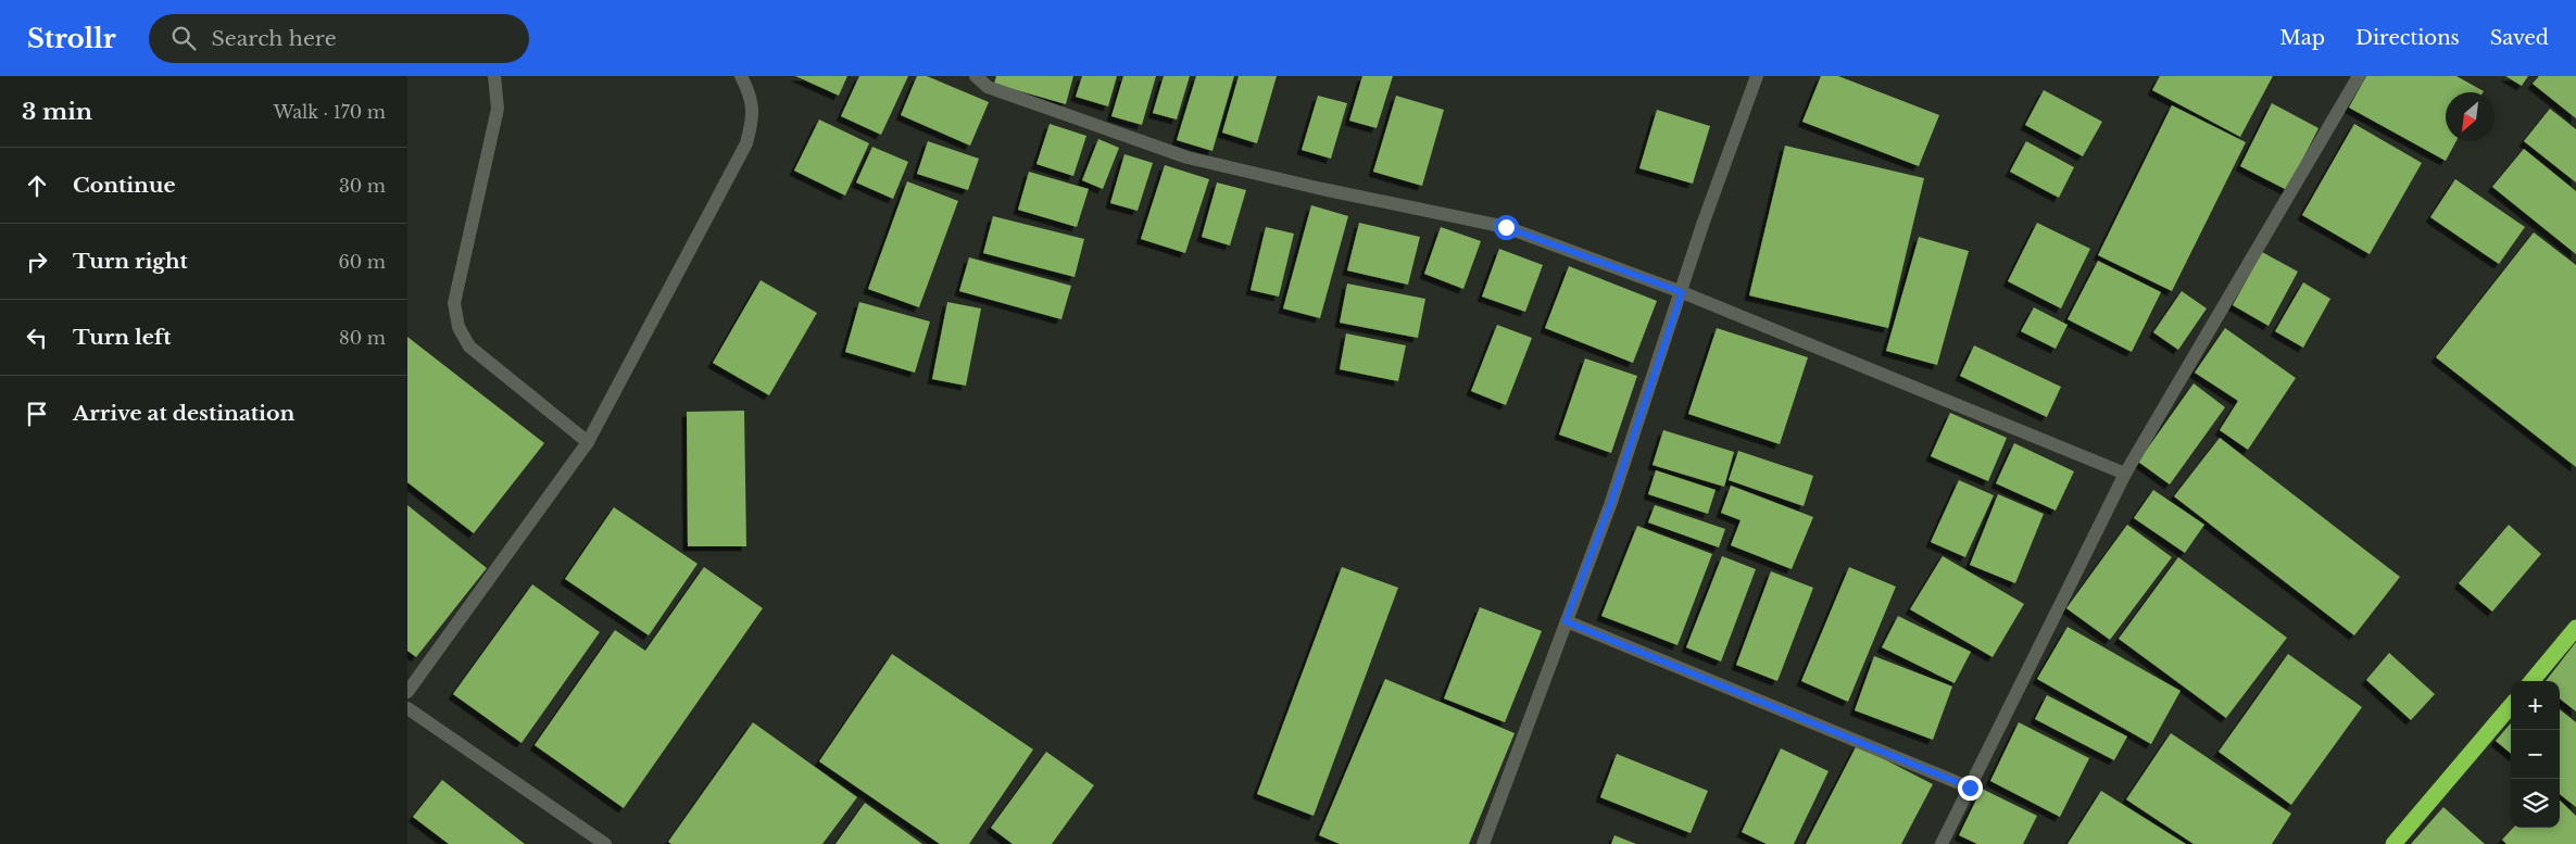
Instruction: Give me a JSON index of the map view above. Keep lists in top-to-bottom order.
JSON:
{
  "north": "bottom left",
  "page": {
    "header": "Strollr",
    "search": "Search here",
    "nav": ["Map", "Directions", "Saved"],
    "heading": ["3 min", "Walk · 170 m"],
    "list": [
      ["Continue", "30 m"],
      ["Turn right", "60 m"],
      ["Turn left", "80 m"],
      "Arrive at destination"
    ],
    "map_buttons": ["+", "−"]
  }
}
